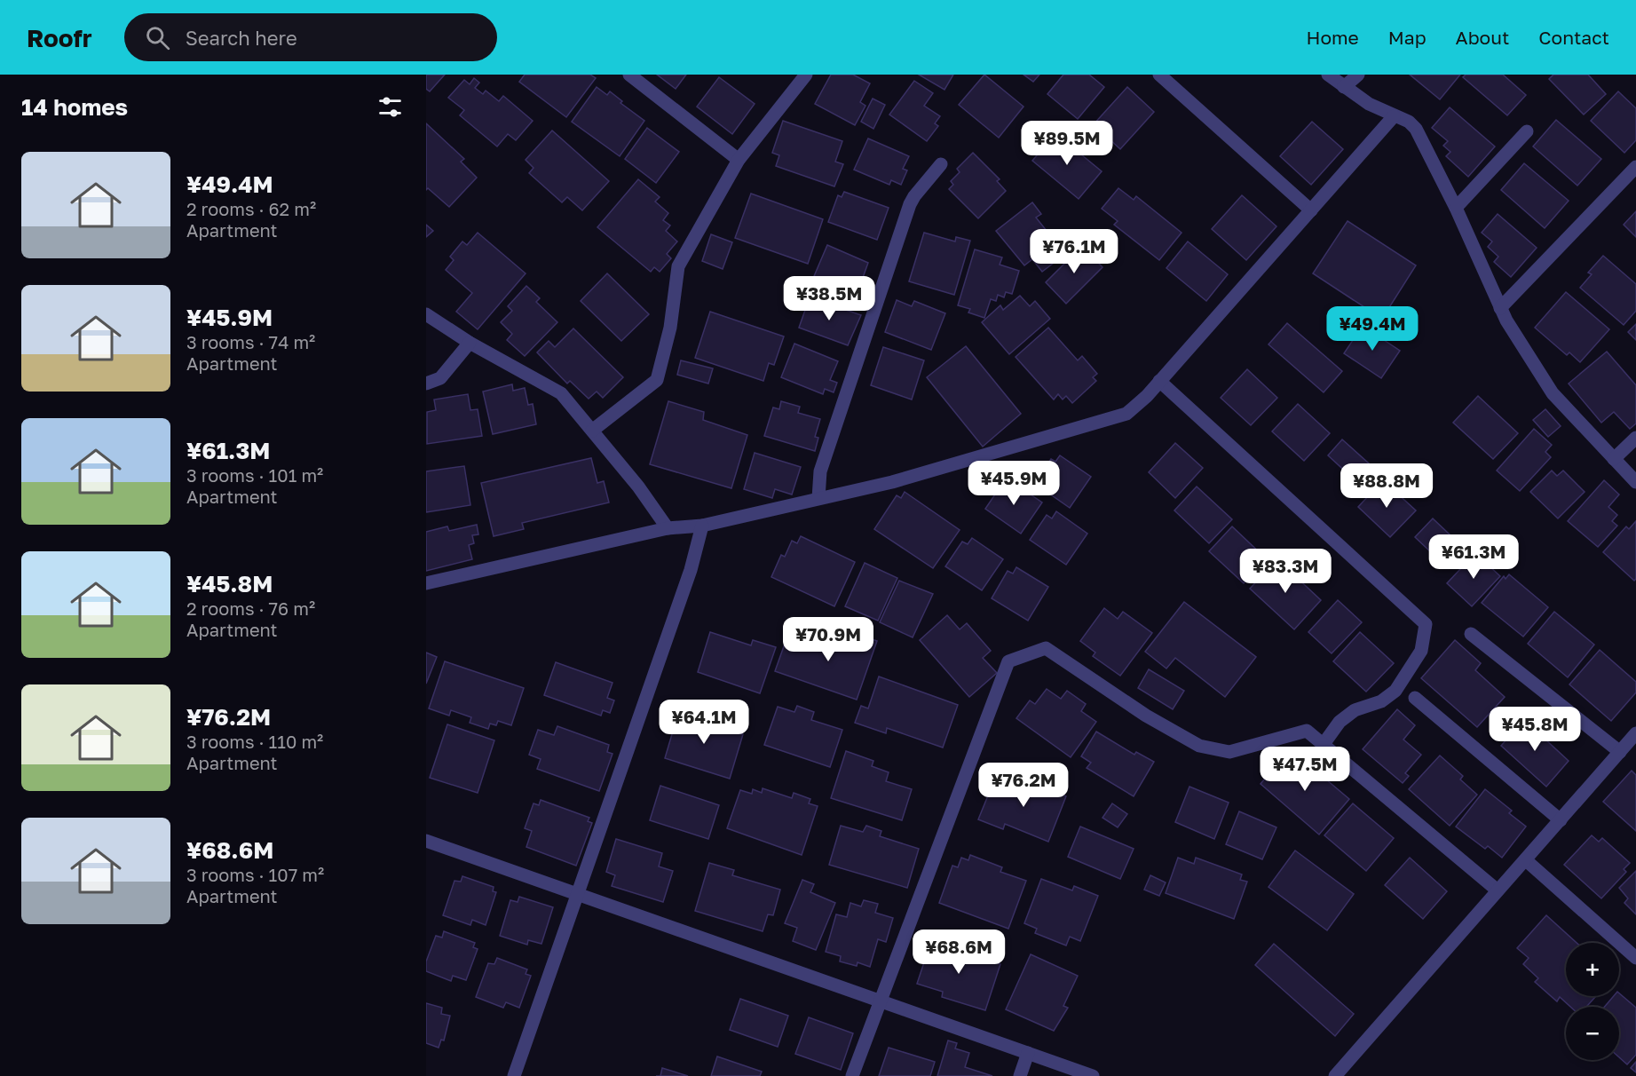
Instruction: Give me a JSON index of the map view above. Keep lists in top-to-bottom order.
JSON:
{
  "page": {
    "header": "Roofr",
    "search": "Search here",
    "nav": [
      "Home",
      "Map",
      "About",
      "Contact"
    ],
    "heading": "14 homes",
    "price": [
      "¥89.5M",
      "¥76.1M",
      "¥38.5M",
      "¥49.4M",
      "¥45.9M",
      "¥88.8M",
      "¥61.3M",
      "¥83.3M",
      "¥70.9M",
      "¥64.1M",
      "¥45.8M",
      "¥47.5M",
      "¥76.2M",
      "¥68.6M"
    ],
    "list": [
      {
        "name": "¥49.4M",
        "note": "2 rooms · 62 m² · Apartment"
      },
      {
        "name": "¥45.9M",
        "note": "3 rooms · 74 m² · Apartment"
      },
      {
        "name": "¥61.3M",
        "note": "3 rooms · 101 m² · Apartment"
      },
      {
        "name": "¥45.8M",
        "note": "2 rooms · 76 m² · Apartment"
      },
      {
        "name": "¥76.2M",
        "note": "3 rooms · 110 m² · Apartment"
      },
      {
        "name": "¥68.6M",
        "note": "3 rooms · 107 m² · Apartment"
      }
    ],
    "map_buttons": ["+", "−"]
  }
}
